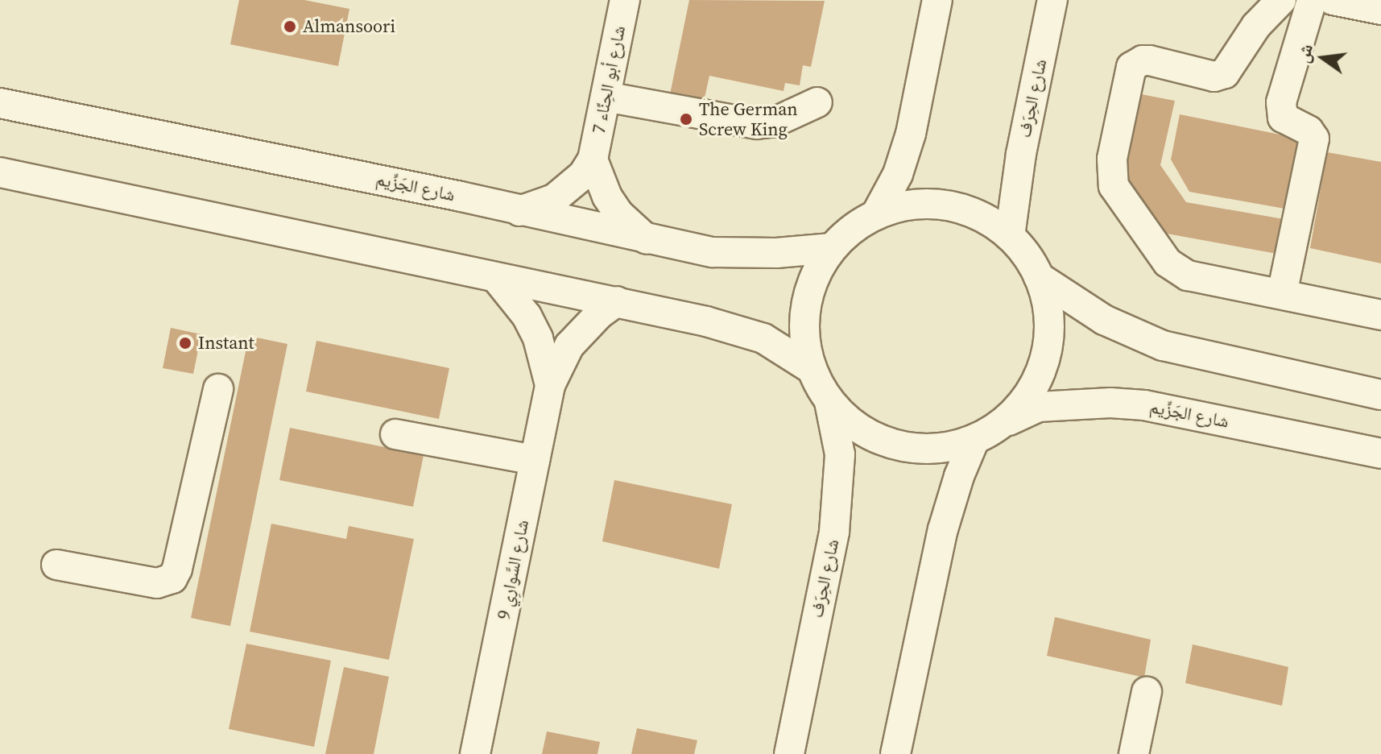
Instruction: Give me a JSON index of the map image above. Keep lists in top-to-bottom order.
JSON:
{
  "streets": {
    "street": [
      "شارع أبو الحِنَّاء 7",
      "شارع الحِرَف",
      "شارع الجَزِّيم",
      "شارع السَّوارِي 9"
    ]
  },
  "crossings": [
    ["شارع أبو الحِنَّاء 7", "شارع الجَزِّيم"],
    ["شارع الحِرَف", "شارع الجَزِّيم"]
  ],
  "places": ["Almansoori", "The German Screw King", "Instant"],
  "north": "left"
}
